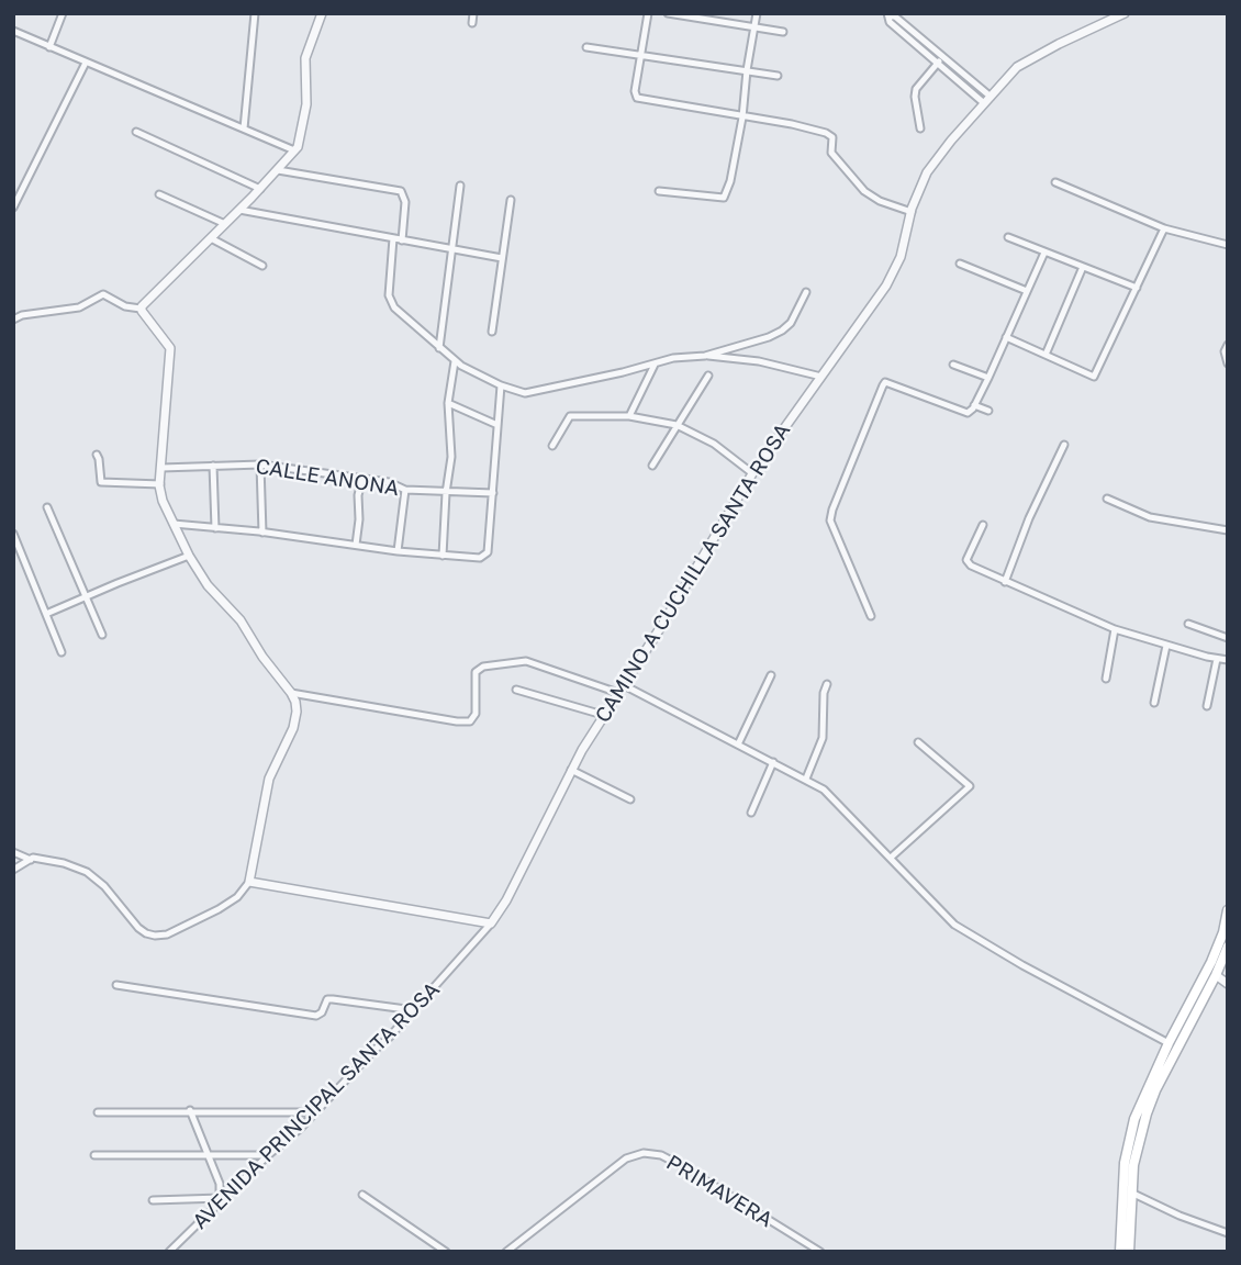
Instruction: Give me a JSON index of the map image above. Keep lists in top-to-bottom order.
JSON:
{
  "streets": {
    "street": [
      "CALLE ANONA",
      "CAMINO A CUCHILLA SANTA ROSA",
      "AVENIDA PRINCIPAL SANTA ROSA",
      "PRIMAVERA"
    ]
  },
  "crossings": [
    ["CAMINO A CUCHILLA SANTA ROSA", "AVENIDA PRINCIPAL SANTA ROSA"]
  ]
}
